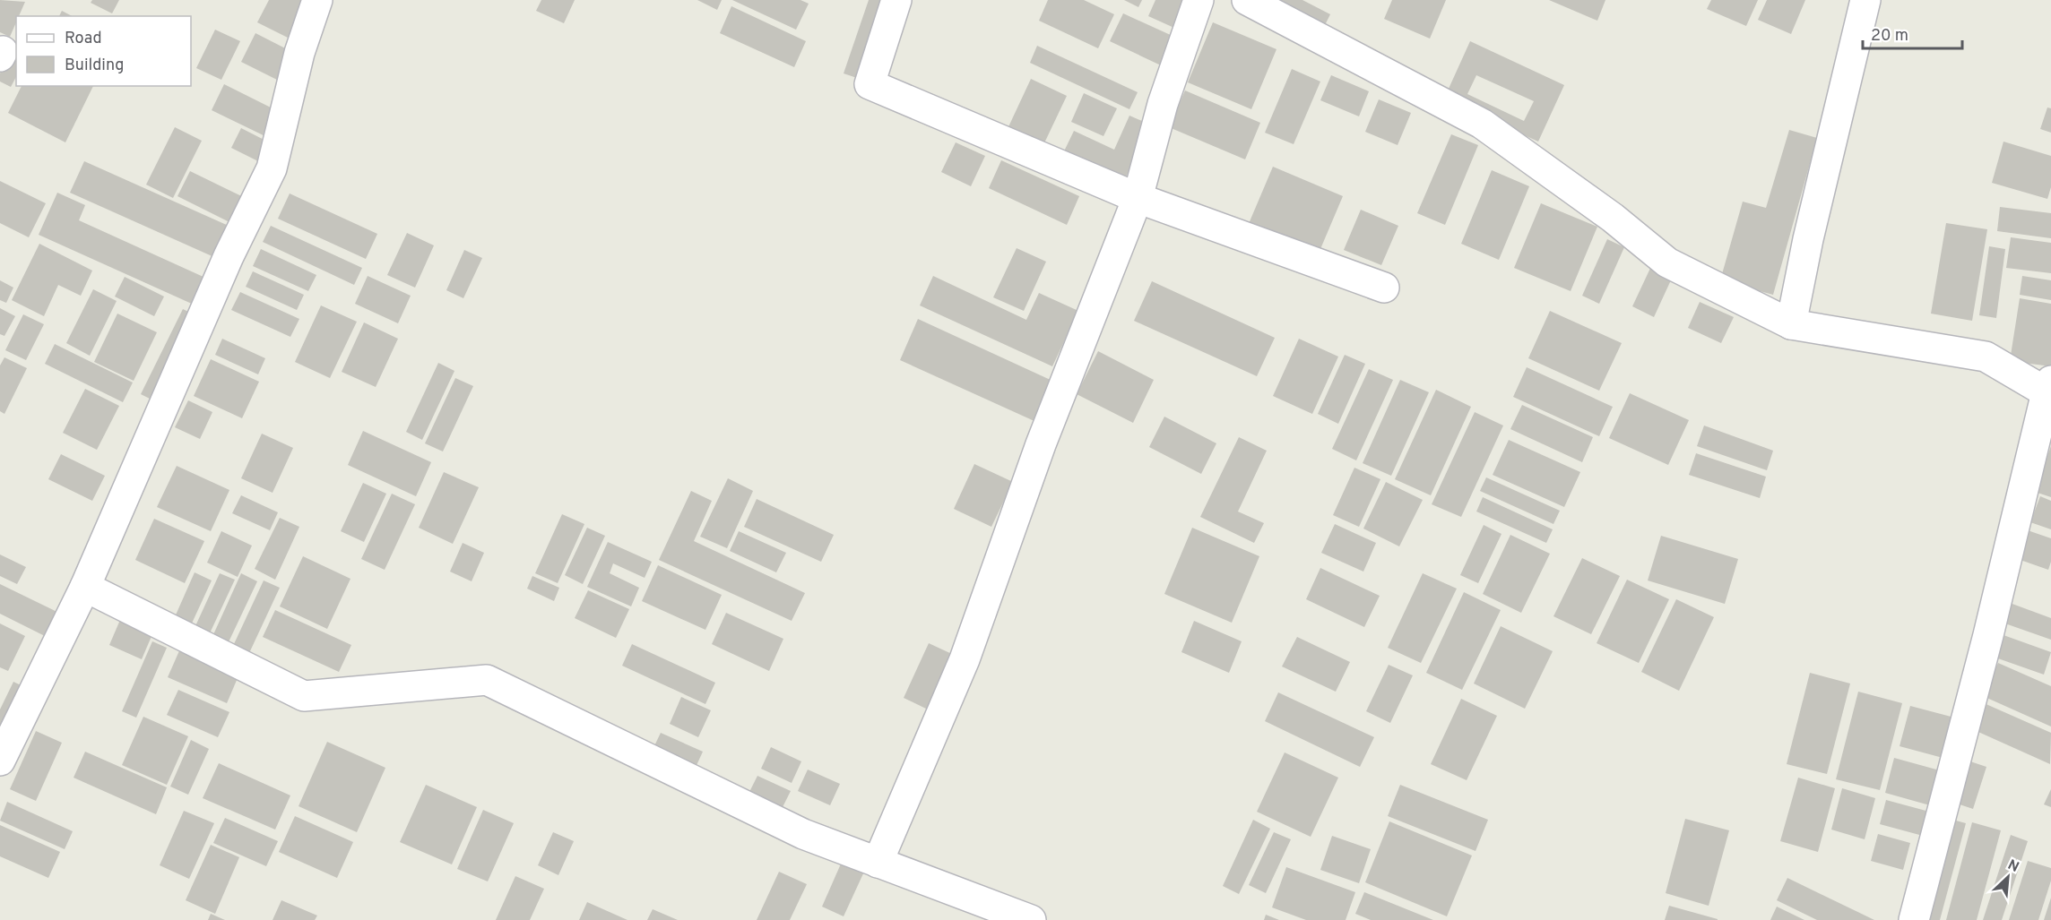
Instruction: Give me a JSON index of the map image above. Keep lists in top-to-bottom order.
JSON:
{
  "legend": ["Road", "Building"],
  "scale_bar": "20 m",
  "north": "top right"
}
